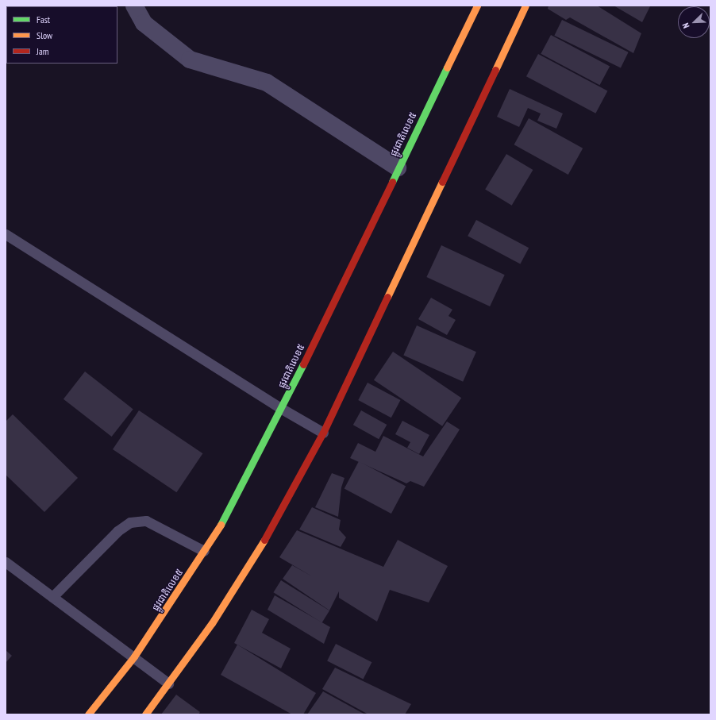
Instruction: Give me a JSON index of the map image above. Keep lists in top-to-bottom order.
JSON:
{
  "streets": {
    "highway": ["ផ្លូវជាតិលេខ៥"]
  },
  "legend": ["Fast", "Slow", "Jam"],
  "north": "bottom left"
}
